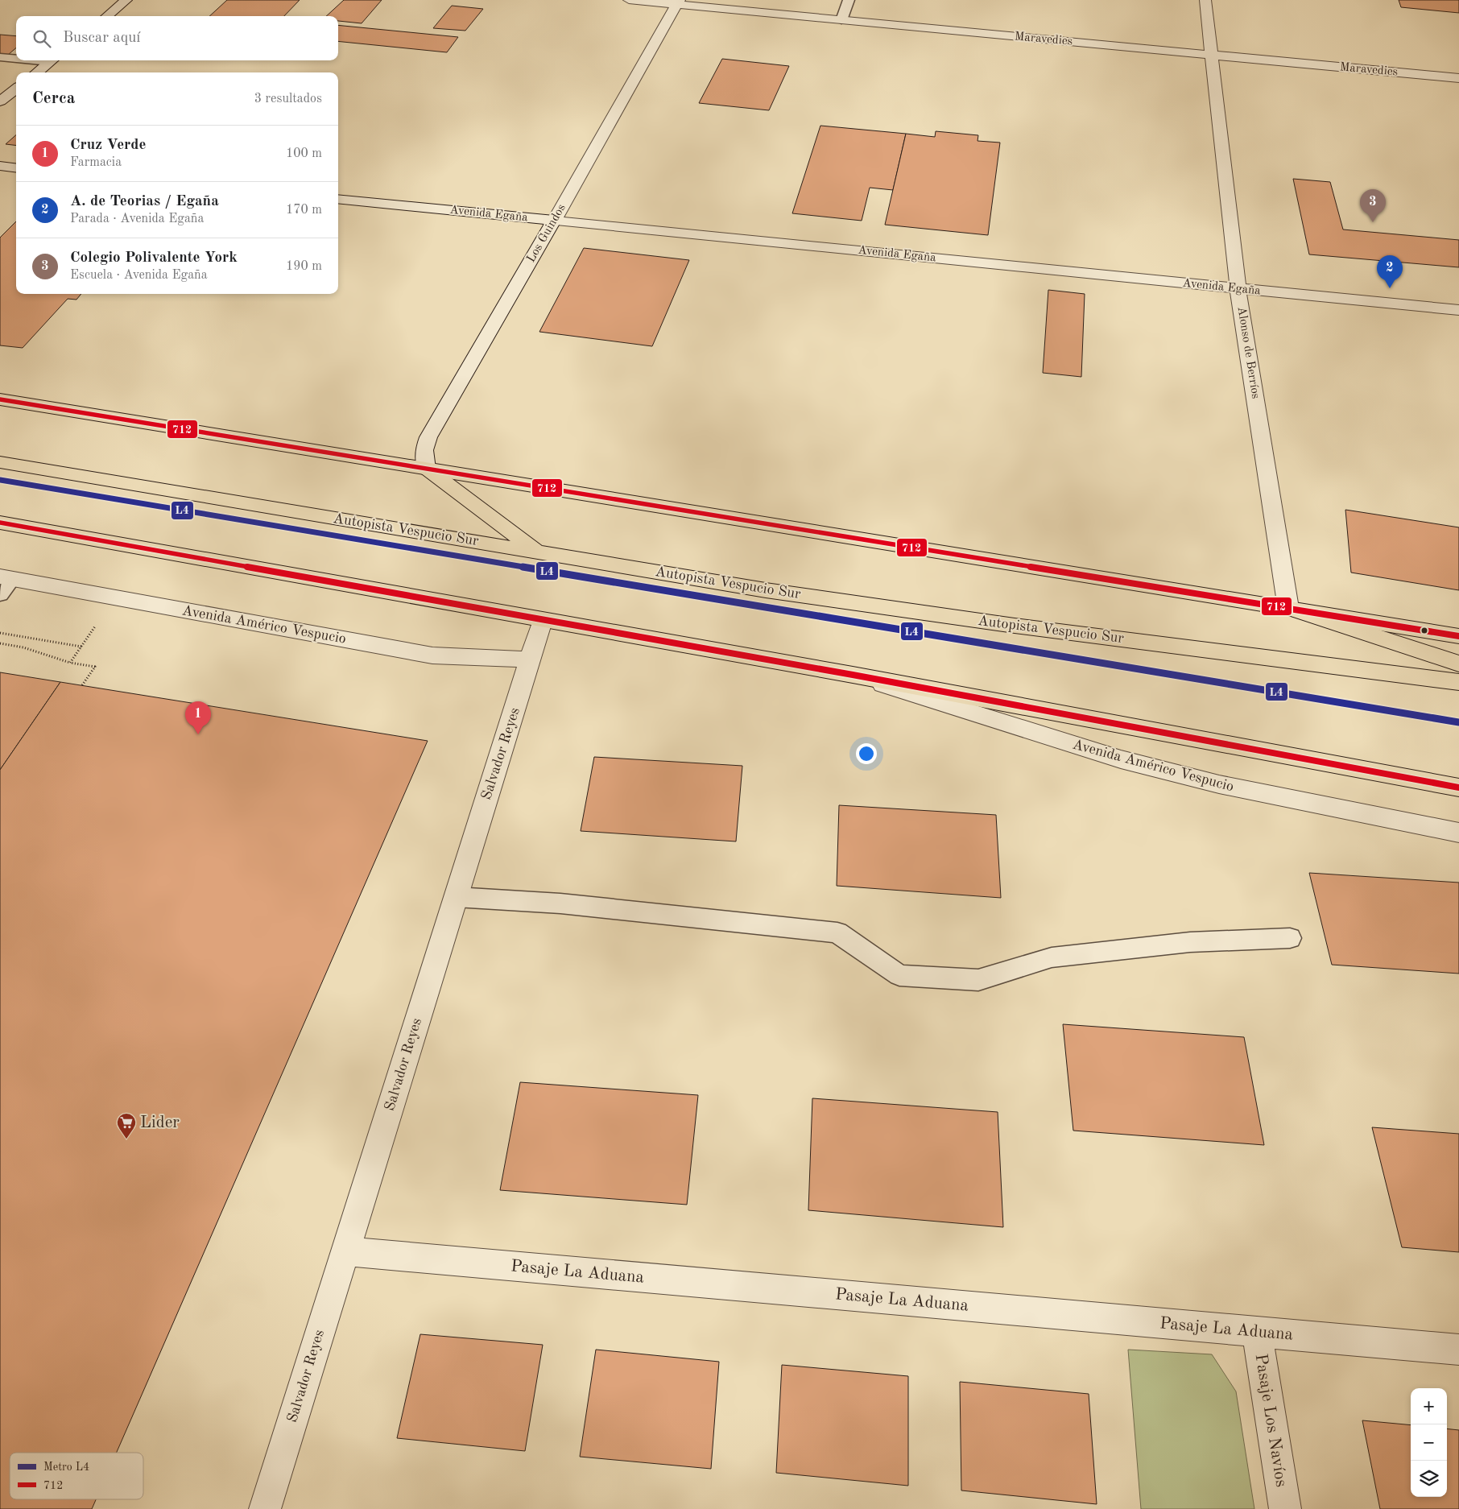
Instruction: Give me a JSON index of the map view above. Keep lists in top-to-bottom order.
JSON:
{
  "streets": {
    "main road": ["Autopista Vespucio Sur", "Avenida Américo Vespucio"],
    "street": [
      "Maravedies",
      "Avenida Egaña",
      "Los Guindos",
      "Alonso de Berríos",
      "Salvador Reyes",
      "Pasaje La Aduana",
      "Pasaje Los Navíos"
    ]
  },
  "crossings": [
    ["Maravedies", "Los Guindos"],
    ["Maravedies", "Alonso de Berríos"],
    ["Avenida Egaña", "Los Guindos"],
    ["Avenida Egaña", "Alonso de Berríos"],
    ["Avenida Américo Vespucio", "Salvador Reyes"],
    ["Salvador Reyes", "Pasaje La Aduana"],
    ["Pasaje La Aduana", "Pasaje Los Navíos"]
  ],
  "places": {
    "supermarket": ["Lider"]
  },
  "lines": ["transit line 712", "metro line L4"],
  "legend": ["Metro L4", "712"],
  "page": {
    "search": "Buscar aquí",
    "heading": ["Cerca", "3 resultados"],
    "list": [
      {
        "mark": "1",
        "name": "Cruz Verde",
        "note": "Farmacia",
        "value": "100 m"
      },
      {
        "mark": "2",
        "name": "A. de Teorias / Egaña",
        "note": "Parada · Avenida Egaña",
        "value": "170 m"
      },
      {
        "mark": "3",
        "name": "Colegio Polivalente York",
        "note": "Escuela · Avenida Egaña",
        "value": "190 m"
      }
    ],
    "pins": ["3", "2", "1"],
    "map_buttons": ["+", "−"]
  }
}
